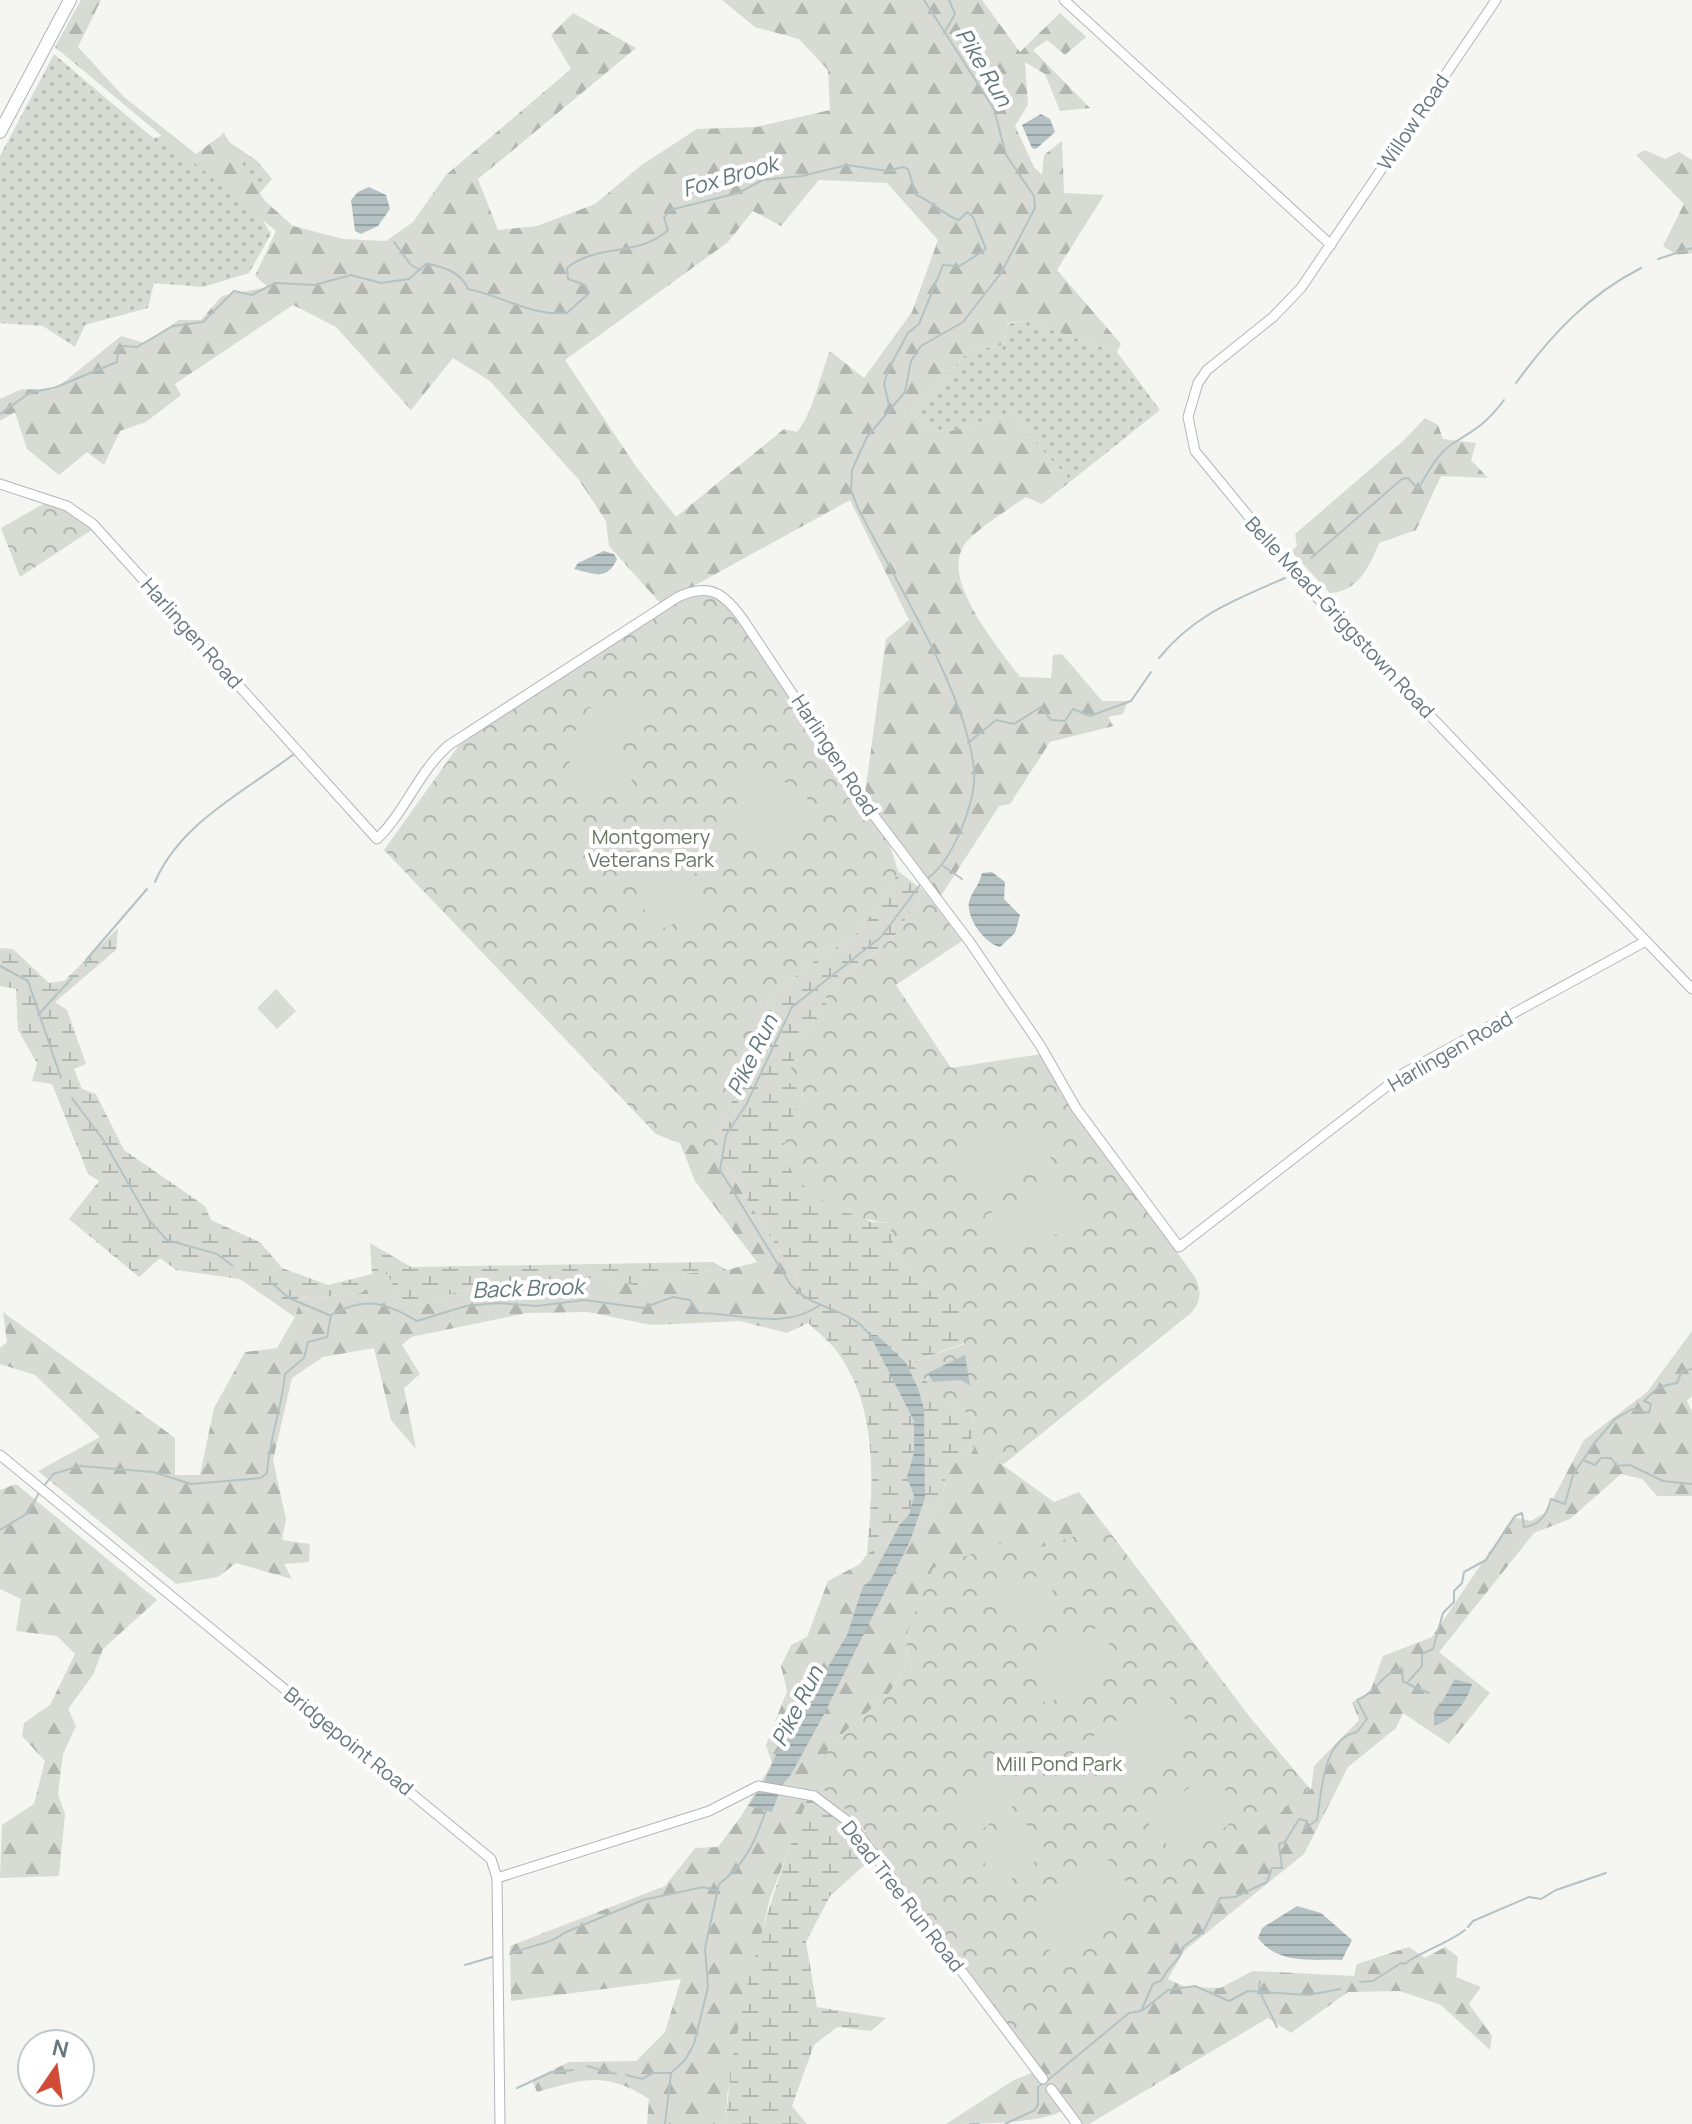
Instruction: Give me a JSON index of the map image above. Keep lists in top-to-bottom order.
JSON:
{
  "streets": {
    "street": [
      "Willow Road",
      "Belle Mead-Griggstown Road",
      "Harlingen Road",
      "Bridgepoint Road",
      "Dead Tree Run Road"
    ]
  },
  "crossings": [
    ["Willow Road", "Belle Mead-Griggstown Road"],
    ["Belle Mead-Griggstown Road", "Harlingen Road"],
    ["Bridgepoint Road", "Dead Tree Run Road"]
  ],
  "water": ["Pike Run", "Fox Brook", "Back Brook"],
  "parks": ["Montgomery Veterans Park", "Mill Pond Park"],
  "north": "top"
}
